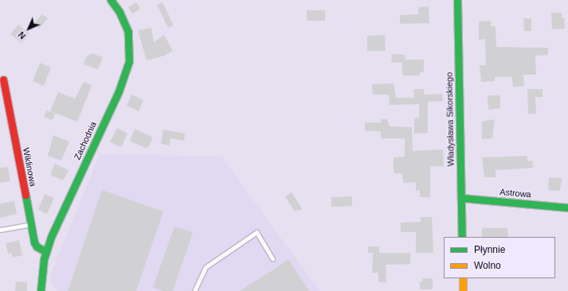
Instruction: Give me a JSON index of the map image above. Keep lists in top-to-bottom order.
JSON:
{
  "streets": {
    "street": [
      "Władysława Sikorskiego",
      "Zachodnia",
      "Wiklinowa",
      "Astrowa"
    ]
  },
  "crossings": [
    ["Władysława Sikorskiego", "Astrowa"],
    ["Zachodnia", "Wiklinowa"]
  ],
  "legend": ["Płynnie", "Wolno"],
  "north": "bottom left"
}
